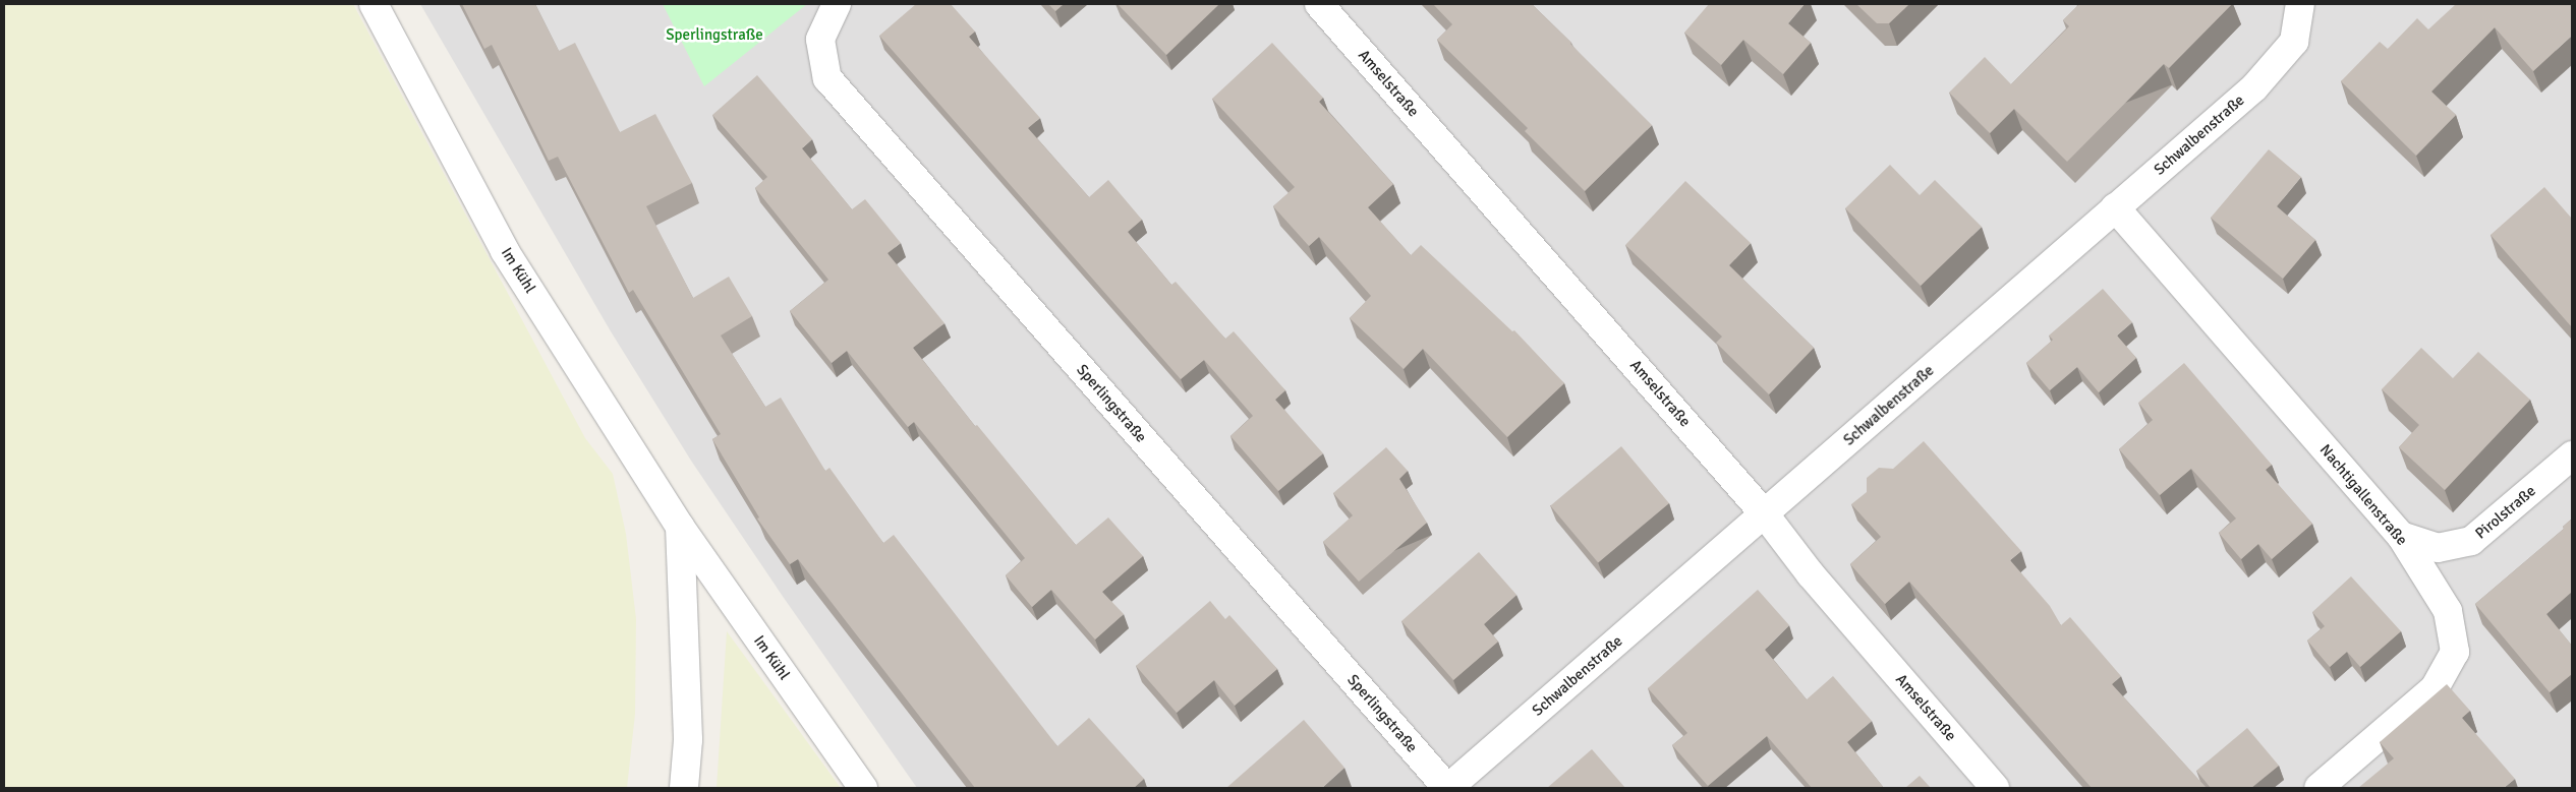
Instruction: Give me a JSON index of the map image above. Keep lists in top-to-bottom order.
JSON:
{
  "streets": {
    "street": [
      "Amselstraße",
      "Schwalbenstraße",
      "Im Kühl",
      "Sperlingstraße",
      "Nachtigallenstraße",
      "Pirolstraße"
    ]
  },
  "crossings": [
    ["Amselstraße", "Schwalbenstraße"],
    ["Schwalbenstraße", "Sperlingstraße"],
    ["Schwalbenstraße", "Nachtigallenstraße"],
    ["Nachtigallenstraße", "Pirolstraße"]
  ],
  "parks": ["Sperlingstraße"]
}
